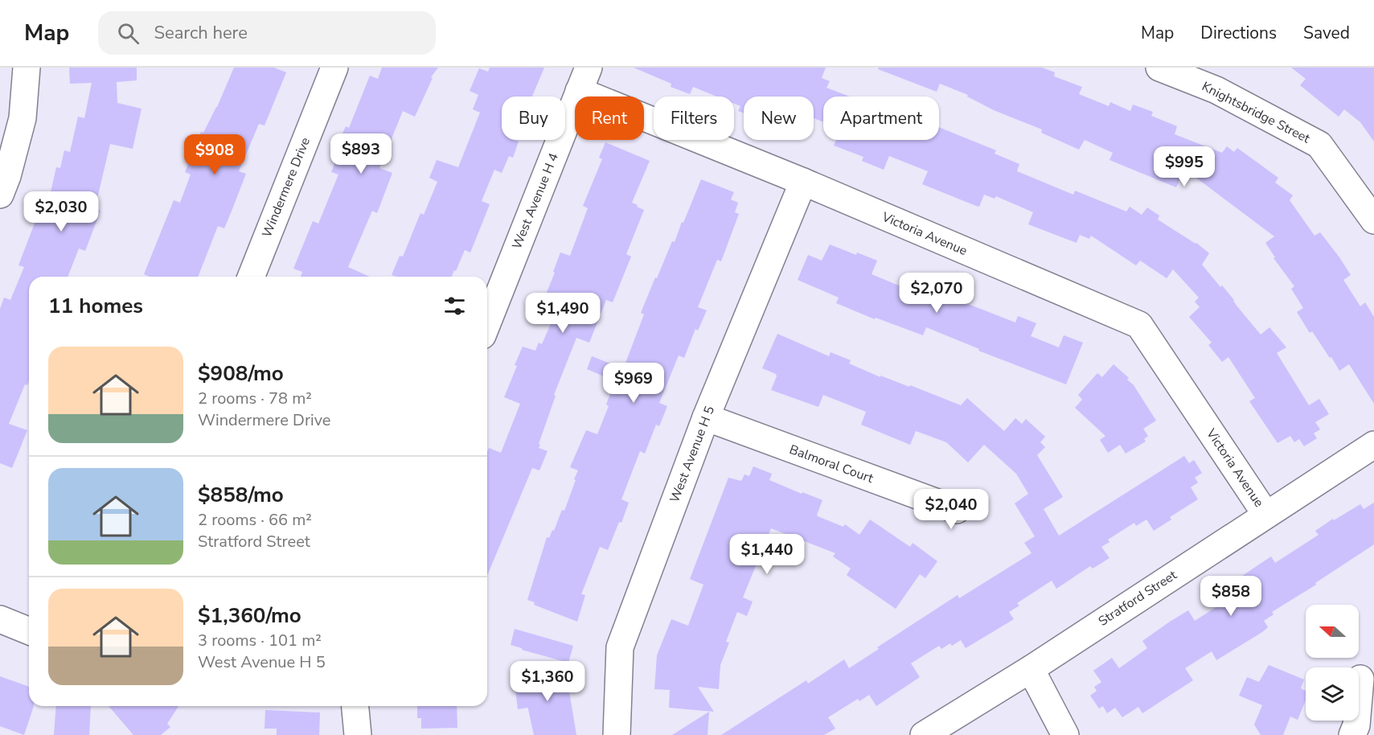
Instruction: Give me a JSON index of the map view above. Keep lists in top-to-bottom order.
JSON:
{
  "streets": {
    "street": [
      "Knightsbridge Street",
      "Windermere Drive",
      "West Avenue H 4",
      "Victoria Avenue",
      "West Avenue H 5",
      "Balmoral Court",
      "Stratford Street"
    ]
  },
  "crossings": [
    ["West Avenue H 4", "Victoria Avenue"],
    ["Victoria Avenue", "West Avenue H 5"],
    ["Victoria Avenue", "Stratford Street"],
    ["West Avenue H 5", "Balmoral Court"]
  ],
  "north": "left",
  "page": {
    "header": "Map",
    "search": "Search here",
    "nav": ["Map", "Directions", "Saved"],
    "chip": [
      "Buy",
      "Rent",
      "Filters",
      "New",
      "Apartment"
    ],
    "price": [
      "$893",
      "$908",
      "$995",
      "$2,030",
      "$2,070",
      "$1,490",
      "$969",
      "$2,040",
      "$1,440",
      "$858",
      "$1,360"
    ],
    "heading": "11 homes",
    "list": [
      {
        "name": "$908/mo",
        "note": "2 rooms · 78 m² · Windermere Drive"
      },
      {
        "name": "$858/mo",
        "note": "2 rooms · 66 m² · Stratford Street"
      },
      {
        "name": "$1,360/mo",
        "note": "3 rooms · 101 m² · West Avenue H 5"
      }
    ]
  }
}
